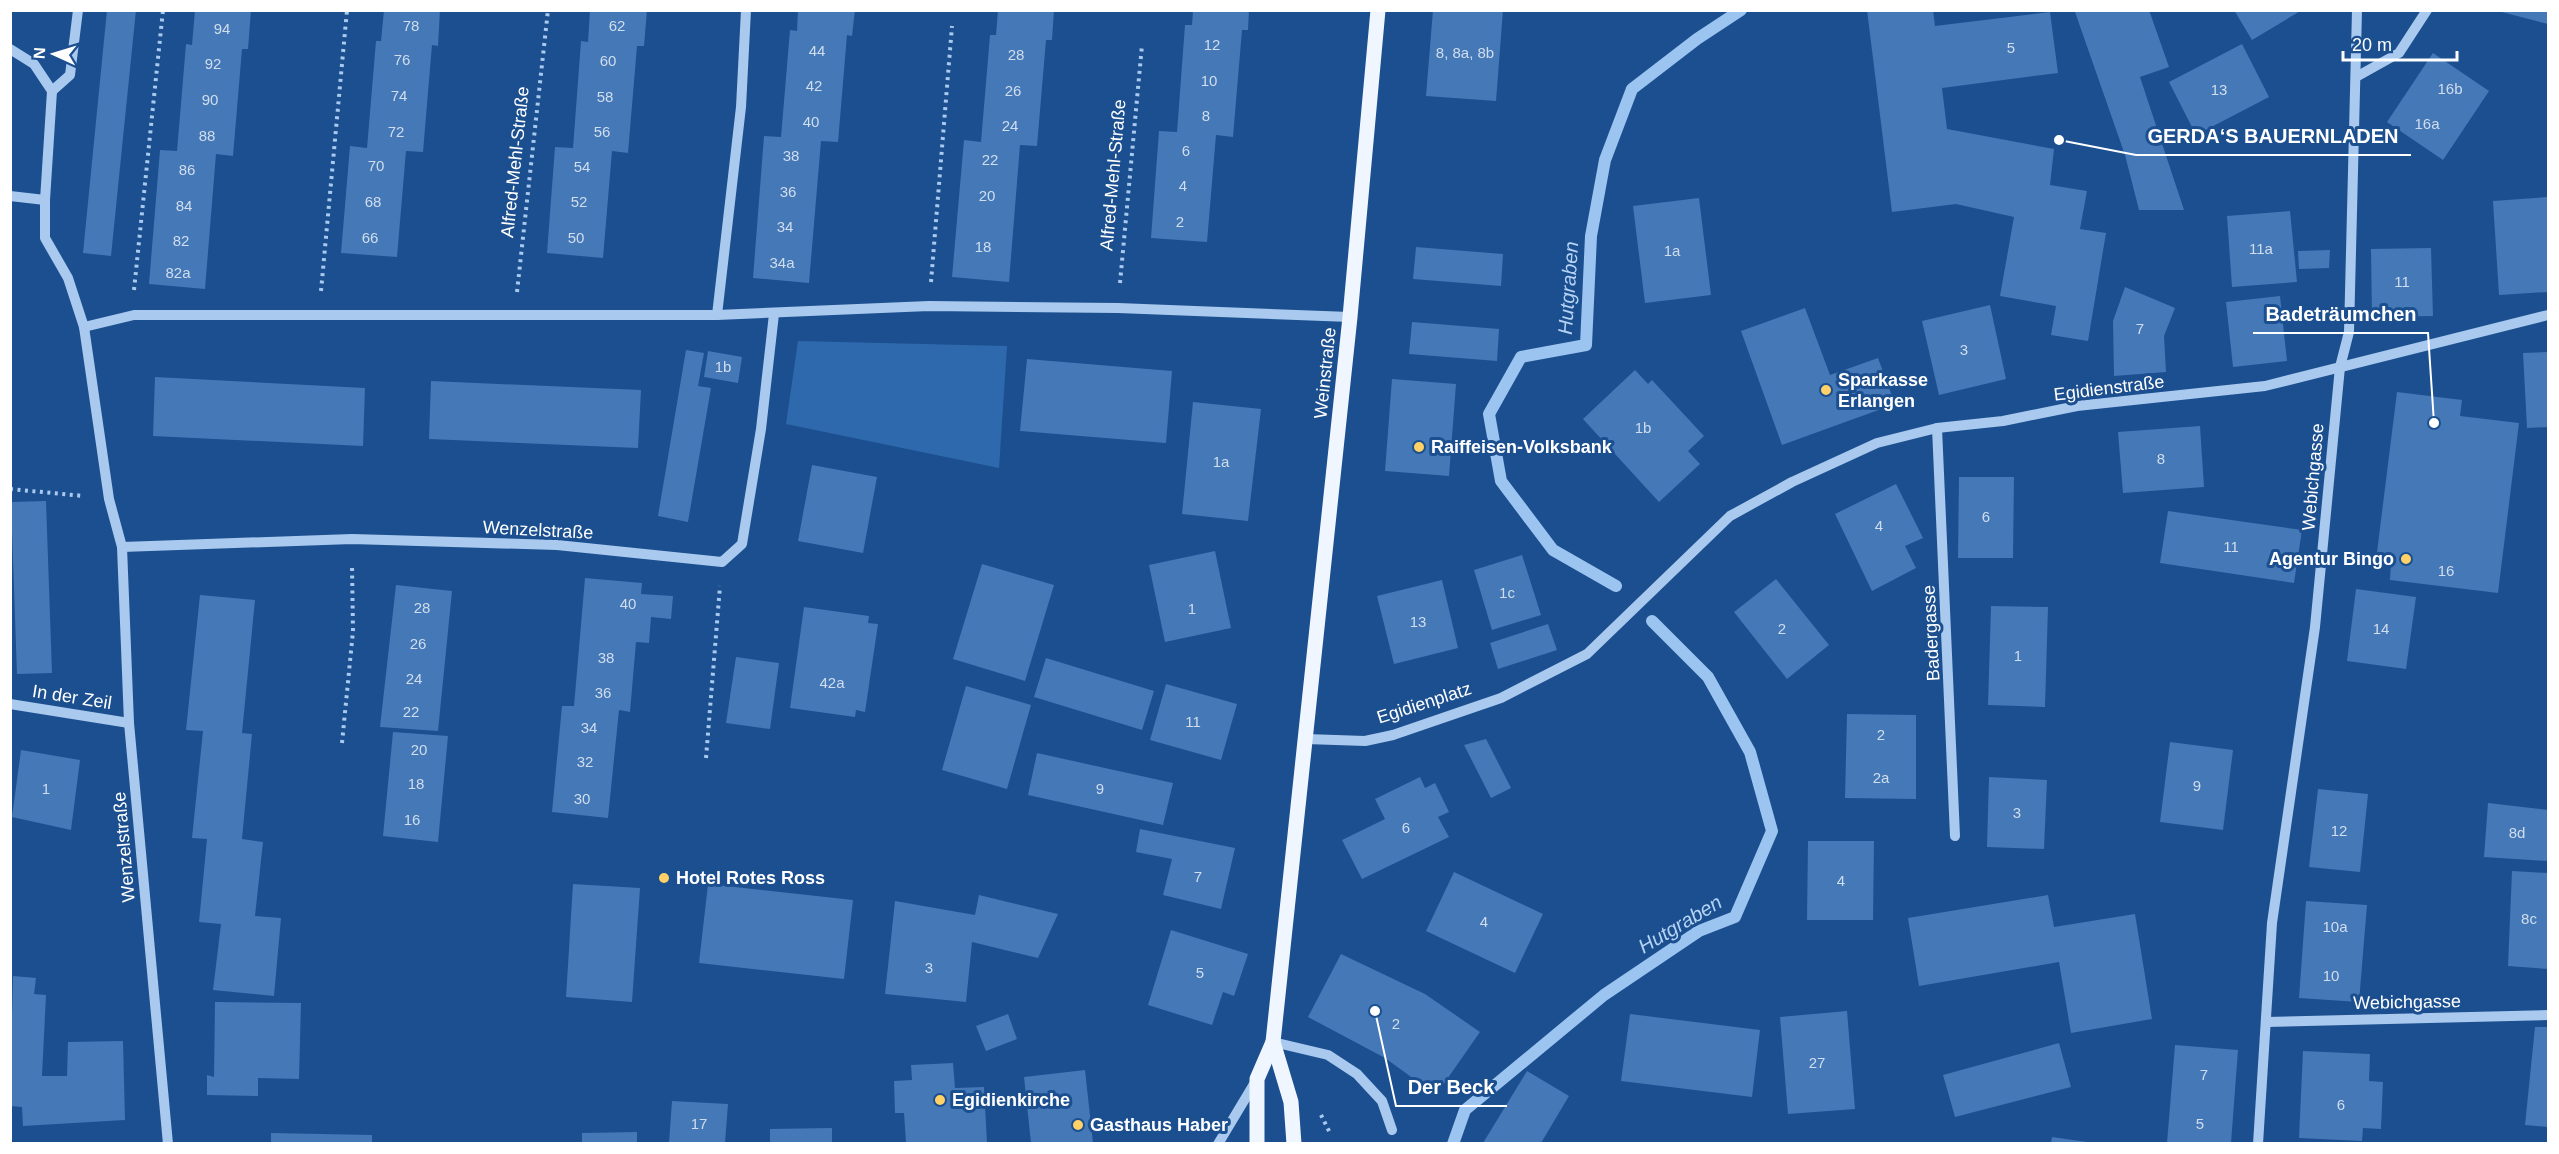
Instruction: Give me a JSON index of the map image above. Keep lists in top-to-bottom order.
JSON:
{
  "streets": {
    "main road": ["Weinstraße"],
    "street": [
      "Egidienstraße",
      "Webichgasse",
      "Wenzelstraße",
      "Badergasse",
      "In der Zeil",
      "Egidienplatz"
    ],
    "path": ["Alfred-Mehl-Straße"]
  },
  "crossings": [
    ["Weinstraße", "Egidienplatz"],
    ["Egidienstraße", "Webichgasse"],
    ["Egidienstraße", "Badergasse"],
    ["Egidienstraße", "Egidienplatz"],
    ["Wenzelstraße", "In der Zeil"]
  ],
  "water": ["Hutgraben"],
  "places": [
    "GERDA‘S BAUERNLADEN",
    "Sparkasse Erlangen",
    "Badeträumchen",
    "Raiffeisen-Volksbank",
    "Agentur Bingo",
    "Hotel Rotes Ross",
    "Der Beck",
    "Egidienkirche",
    "Gasthaus Haber"
  ],
  "house_numbers": [
    "78",
    "62",
    "94",
    "12",
    "5",
    "44",
    "8, 8a, 8b",
    "28",
    "76",
    "60",
    "92",
    "10",
    "42",
    "16b",
    "13",
    "26",
    "74",
    "58",
    "90",
    "8",
    "40",
    "16a",
    "24",
    "72",
    "56",
    "88",
    "6",
    "38",
    "22",
    "70",
    "54",
    "86",
    "4",
    "36",
    "20",
    "68",
    "52",
    "84",
    "2",
    "34",
    "66",
    "50",
    "82",
    "18",
    "11a",
    "1a",
    "34a",
    "82a",
    "11",
    "7",
    "3",
    "1b",
    "1b",
    "8",
    "1a",
    "6",
    "4",
    "11",
    "16",
    "1c",
    "40",
    "28",
    "1",
    "13",
    "2",
    "14",
    "26",
    "1",
    "38",
    "24",
    "42a",
    "36",
    "22",
    "11",
    "34",
    "2",
    "20",
    "32",
    "2a",
    "18",
    "9",
    "1",
    "9",
    "30",
    "3",
    "16",
    "6",
    "12",
    "8d",
    "7",
    "4",
    "8c",
    "4",
    "10a",
    "3",
    "5",
    "10",
    "2",
    "27",
    "7",
    "6",
    "17",
    "5"
  ],
  "scale_bar": "20 m",
  "north": "left"
}
